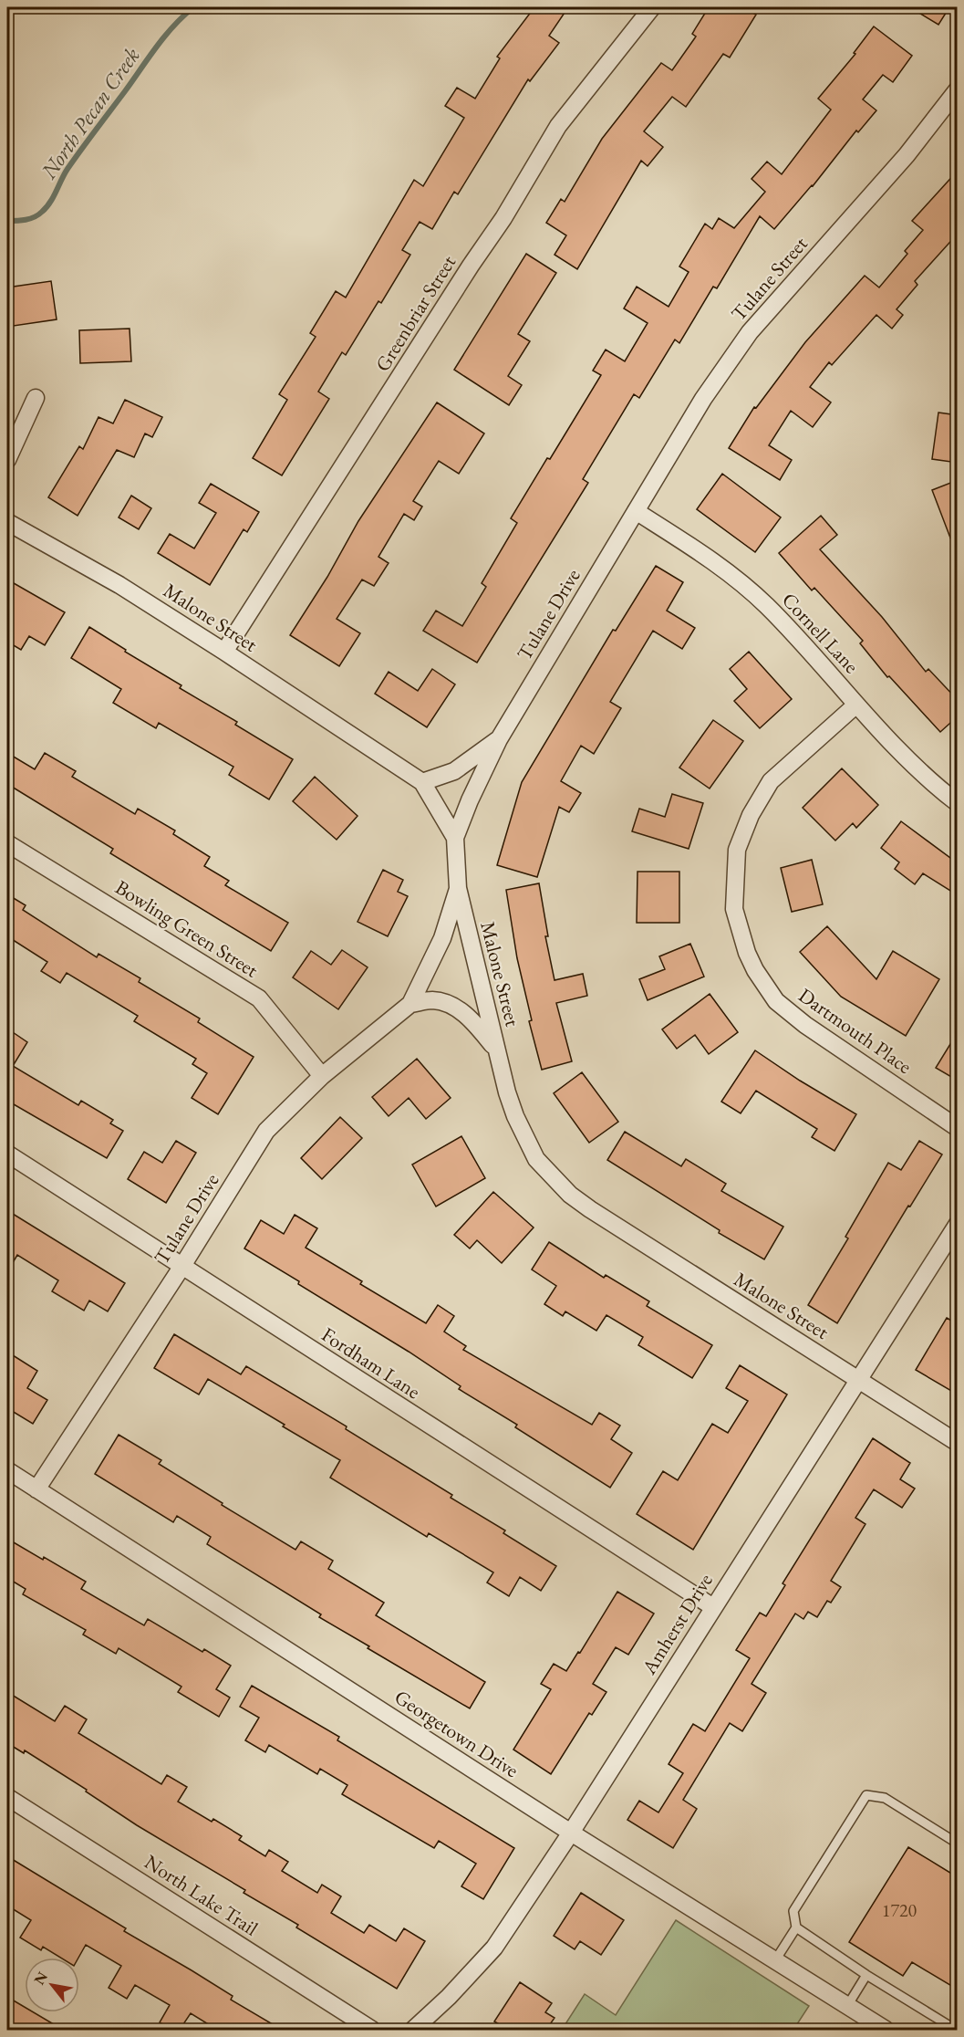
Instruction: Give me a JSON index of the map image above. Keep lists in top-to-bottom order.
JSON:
{
  "streets": {
    "street": [
      "Tulane Street",
      "Greenbriar Street",
      "Tulane Drive",
      "Malone Street",
      "Cornell Lane",
      "Bowling Green Street",
      "Dartmouth Place",
      "Fordham Lane",
      "Amherst Drive",
      "Georgetown Drive",
      "North Lake Trail"
    ]
  },
  "crossings": [
    ["Tulane Street", "Tulane Drive"],
    ["Tulane Street", "Cornell Lane"],
    ["Greenbriar Street", "Malone Street"],
    ["Tulane Drive", "Malone Street"],
    ["Tulane Drive", "Cornell Lane"],
    ["Tulane Drive", "Bowling Green Street"],
    ["Tulane Drive", "Fordham Lane"],
    ["Tulane Drive", "Georgetown Drive"],
    ["Malone Street", "Amherst Drive"],
    ["Cornell Lane", "Dartmouth Place"],
    ["Fordham Lane", "Amherst Drive"],
    ["Amherst Drive", "Georgetown Drive"]
  ],
  "water": ["North Pecan Creek"],
  "house_numbers": ["1720"],
  "north": "top left"
}
